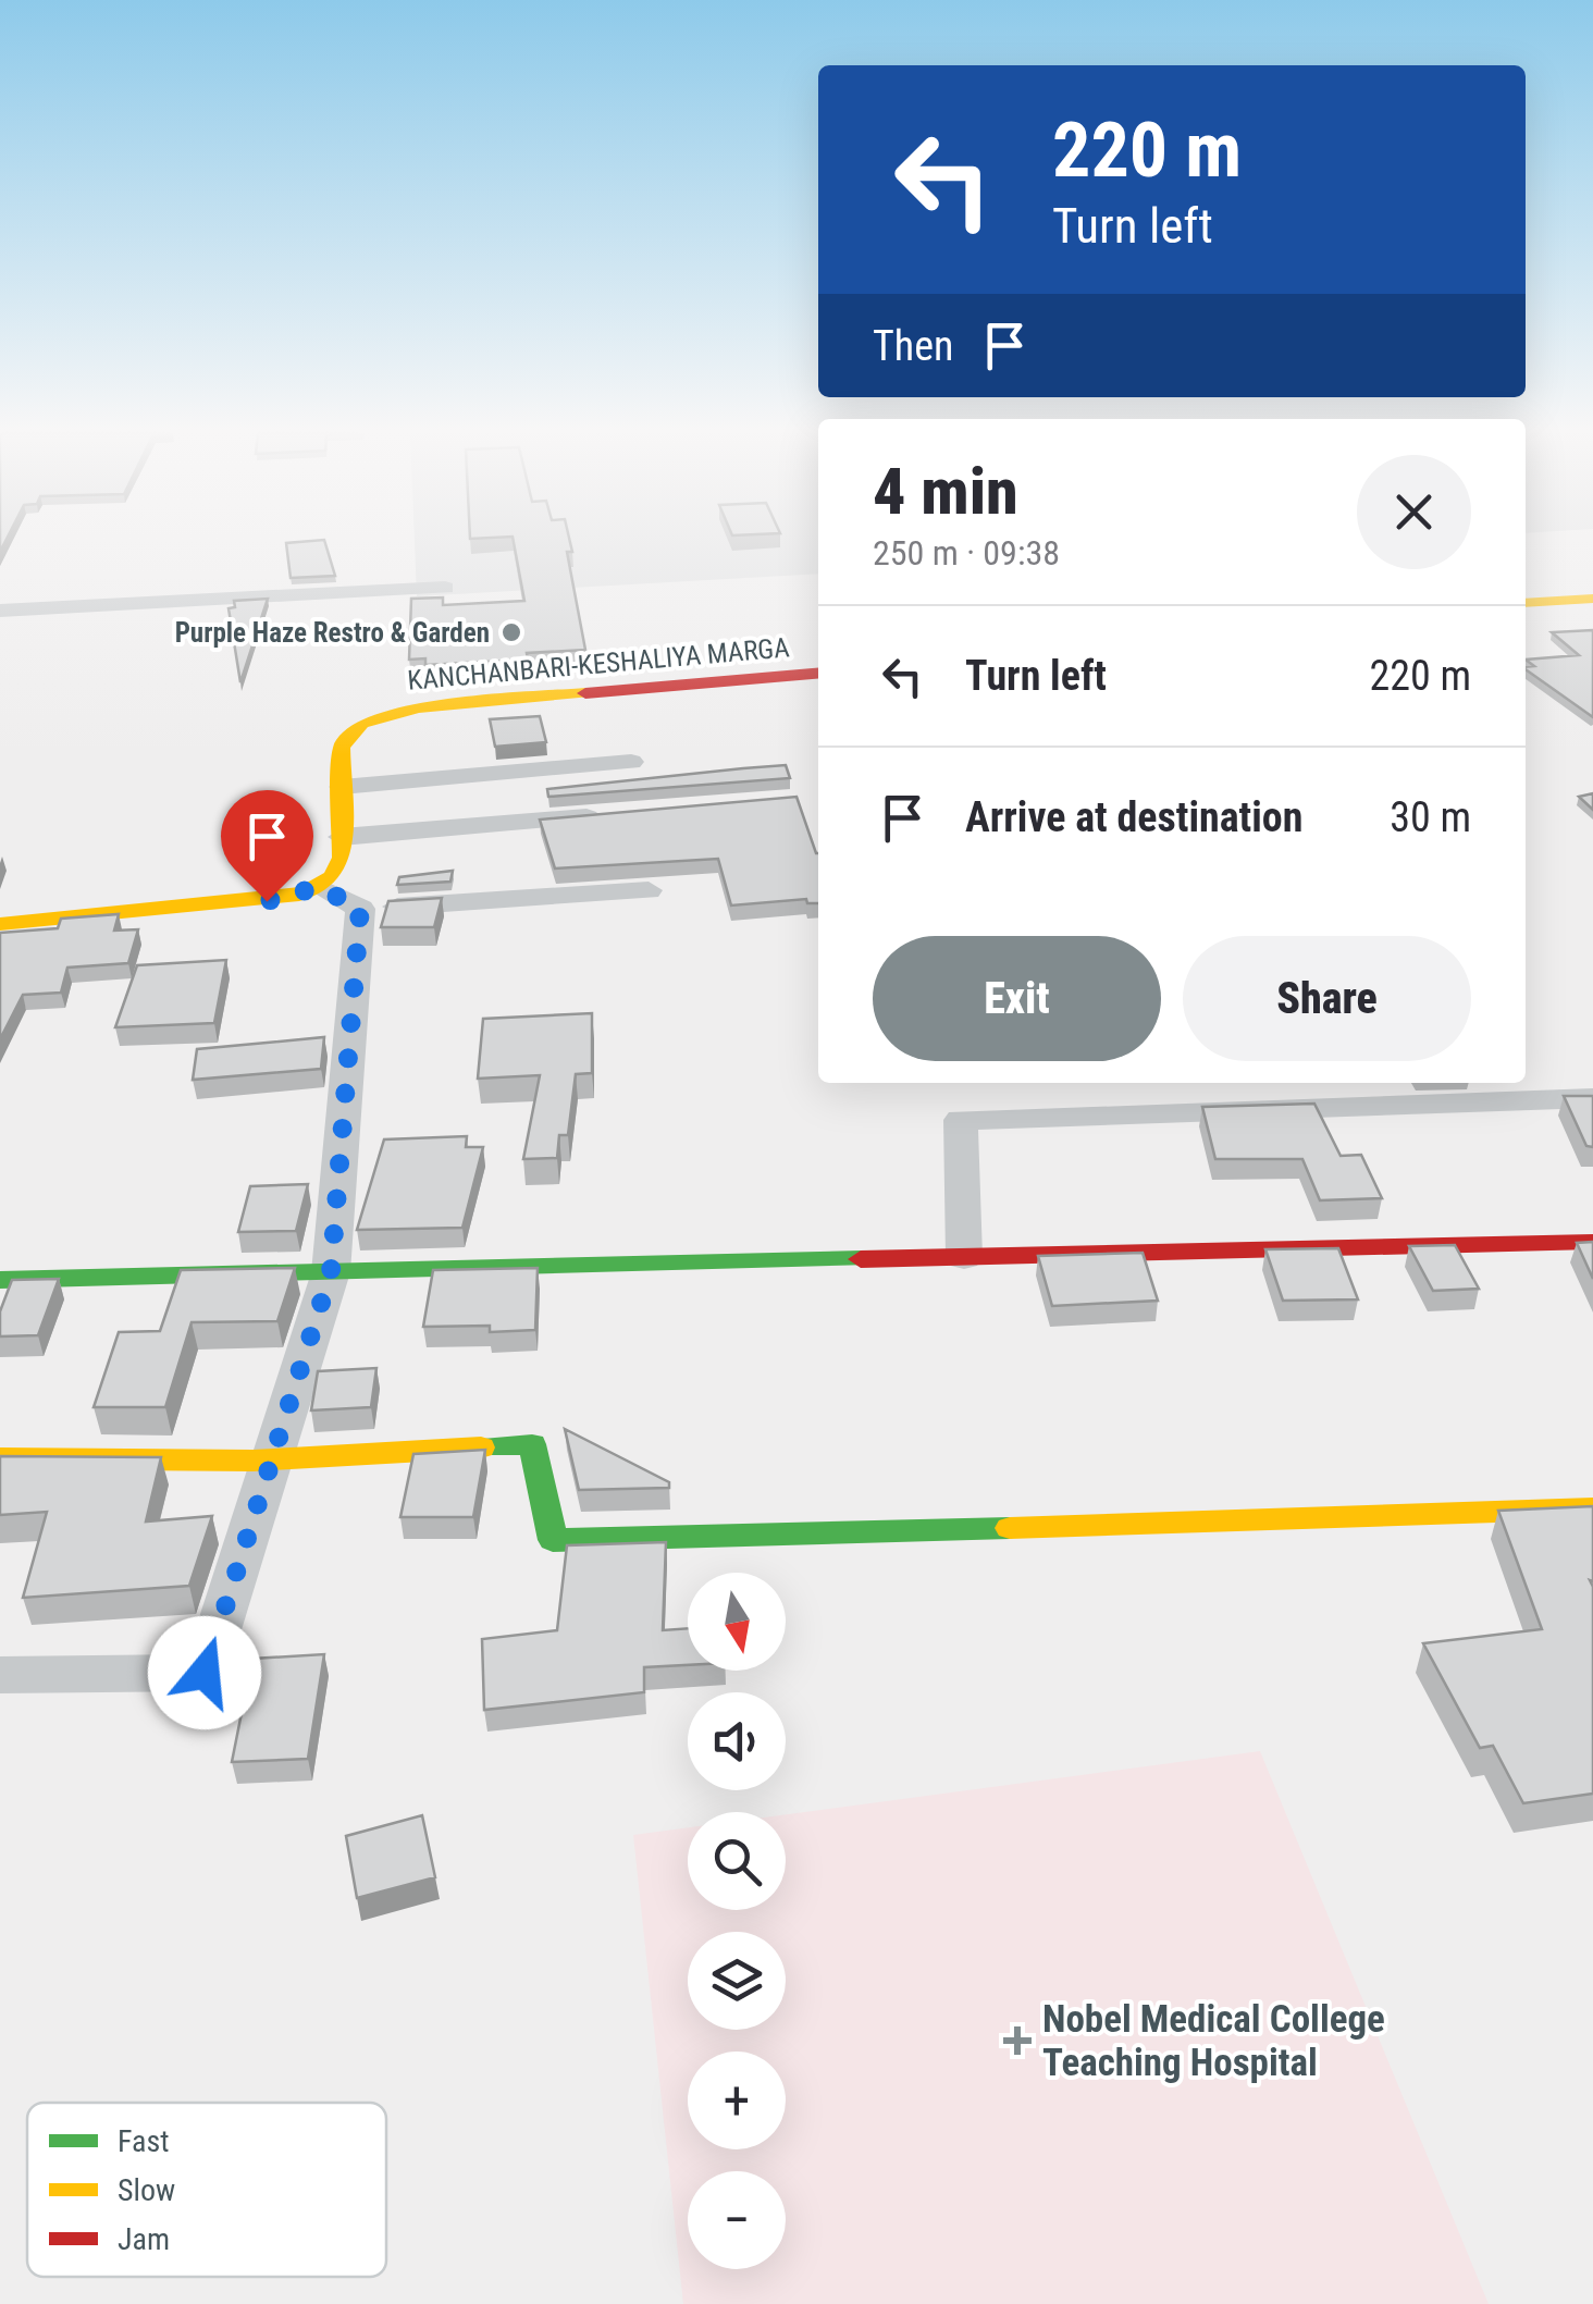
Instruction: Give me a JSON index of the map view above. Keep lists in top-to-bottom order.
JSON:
{
  "streets": {
    "street": ["KANCHANBARI-KESHALIYA MARGA"]
  },
  "places": {
    "other": ["Purple Haze Restro & Garden"],
    "health": ["Nobel Medical College Teaching Hospital"]
  },
  "legend": ["Fast", "Slow", "Jam"],
  "north": "bottom",
  "page": {
    "turn": ["220 m", "Turn left"],
    "then": "Then",
    "heading": ["4 min", "250 m · 09:38"],
    "list": [
      {
        "name": "Turn left",
        "value": "220 m"
      },
      {
        "name": "Arrive at destination",
        "value": "30 m"
      }
    ],
    "buttons": ["Exit", "Share"],
    "map_buttons": ["+", "−"]
  }
}
